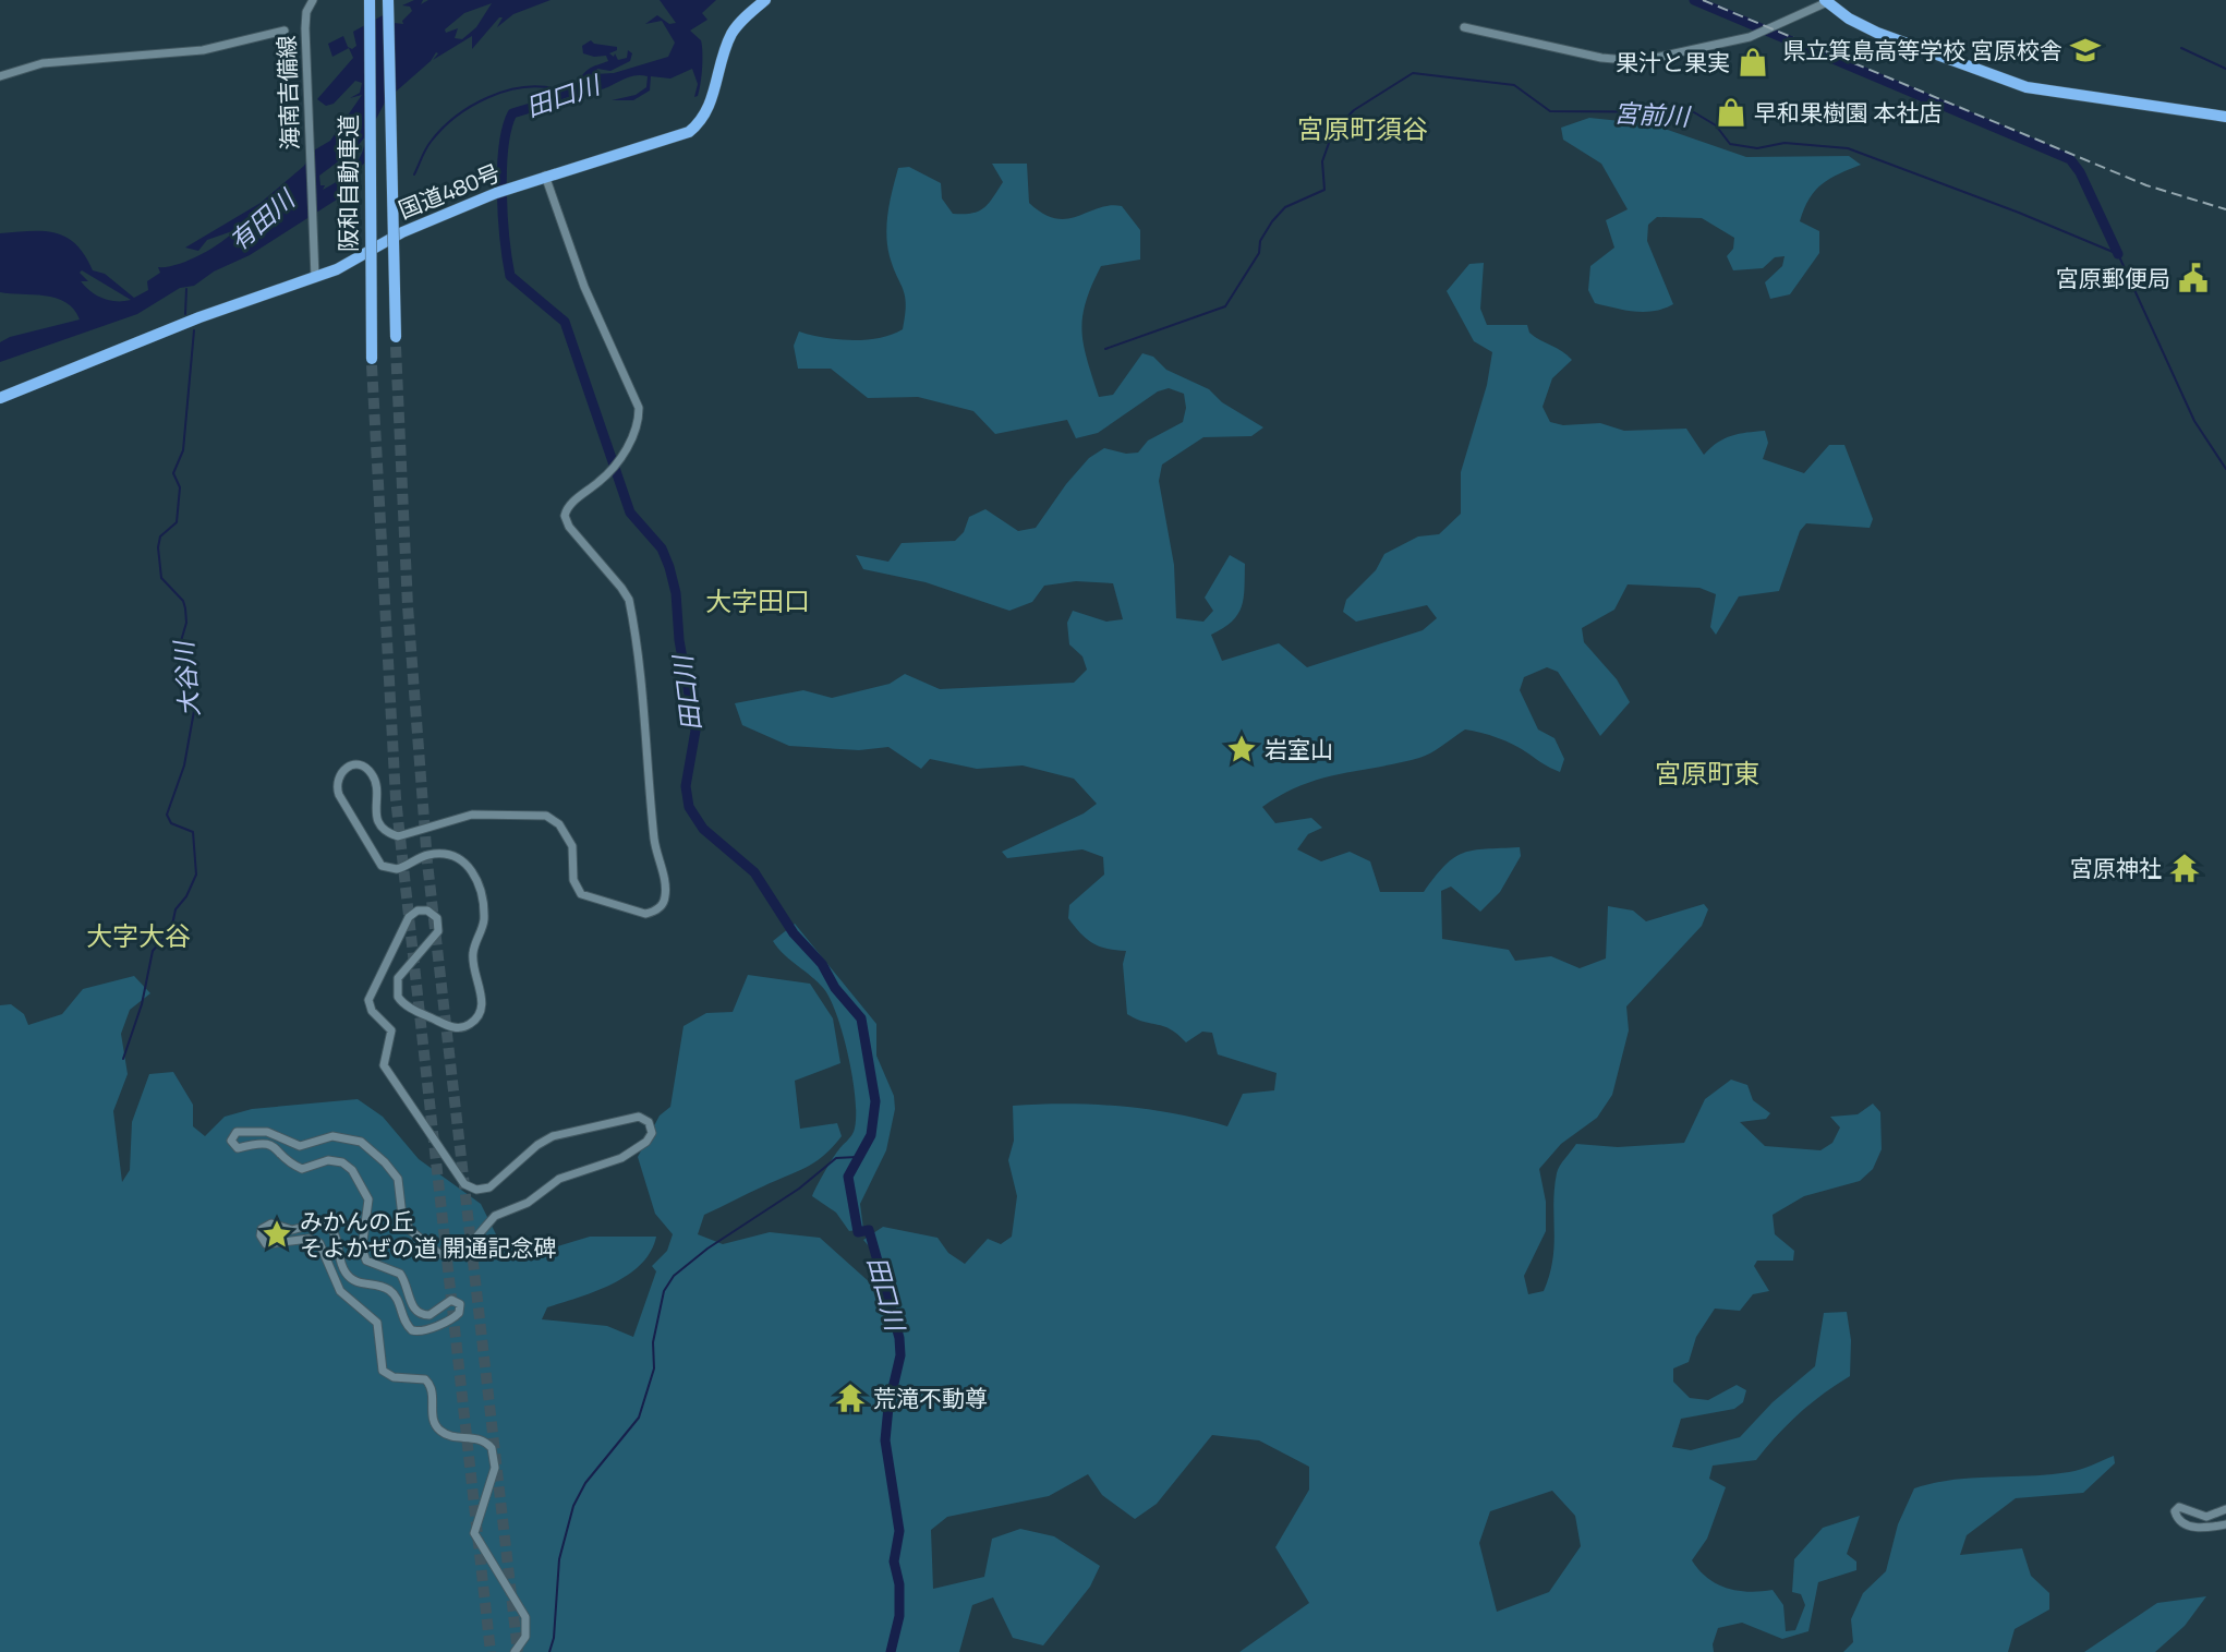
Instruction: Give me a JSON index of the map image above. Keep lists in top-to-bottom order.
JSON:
{
  "streets": {
    "highway": ["阪和自動車道", "国道480号"],
    "street": ["海南吉備線"]
  },
  "crossings": [
    ["海南吉備線", "国道480号"]
  ],
  "districts": [
    "宮原町須谷",
    "大字田口",
    "宮原町東",
    "大字大谷"
  ],
  "water": [
    "田口川",
    "宮前川",
    "有田川",
    "大谷川"
  ],
  "places": {
    "school or university": ["県立箕島高等学校 宮原校舎"],
    "shop": ["果汁と果実", "早和果樹園 本社店"],
    "public building": ["宮原郵便局"],
    "place": ["岩室山", "みかんの丘 そよかぜの道 開通記念碑"],
    "temple": ["宮原神社", "荒滝不動尊"]
  }
}
